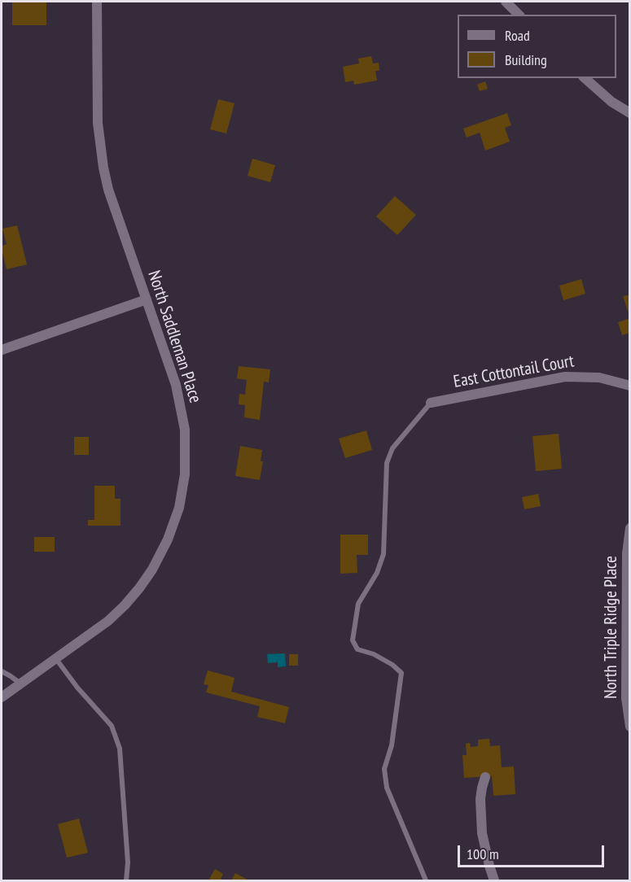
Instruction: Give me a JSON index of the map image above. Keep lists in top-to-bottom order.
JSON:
{
  "streets": {
    "street": ["North Saddleman Place", "East Cottontail Court", "North Triple Ridge Place"]
  },
  "legend": ["Road", "Building"],
  "scale_bar": "100 m"
}
